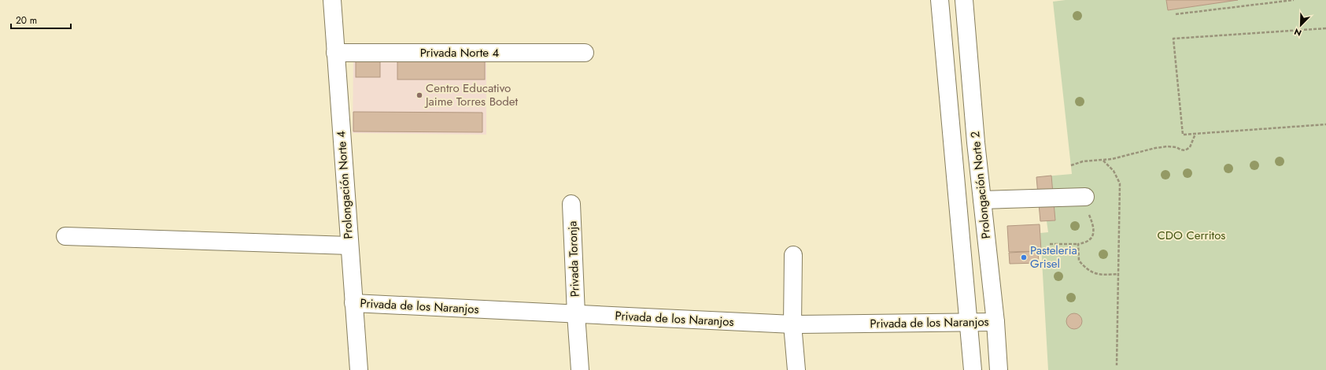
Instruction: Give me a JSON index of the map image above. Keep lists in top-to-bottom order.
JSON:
{
  "streets": {
    "street": [
      "Privada Norte 4",
      "Prolongación Norte 4",
      "Prolongación Norte 2",
      "Privada Toronja",
      "Privada de los Naranjos"
    ]
  },
  "crossings": [
    ["Privada Norte 4", "Prolongación Norte 4"],
    ["Prolongación Norte 4", "Privada de los Naranjos"],
    ["Prolongación Norte 2", "Privada de los Naranjos"],
    ["Privada Toronja", "Privada de los Naranjos"]
  ],
  "parks": ["CDO Cerritos"],
  "places": ["Centro Educativo Jaime Torres Bodet", "Pasteleria Grisel"],
  "scale_bar": "20 m",
  "north": "bottom left"
}
